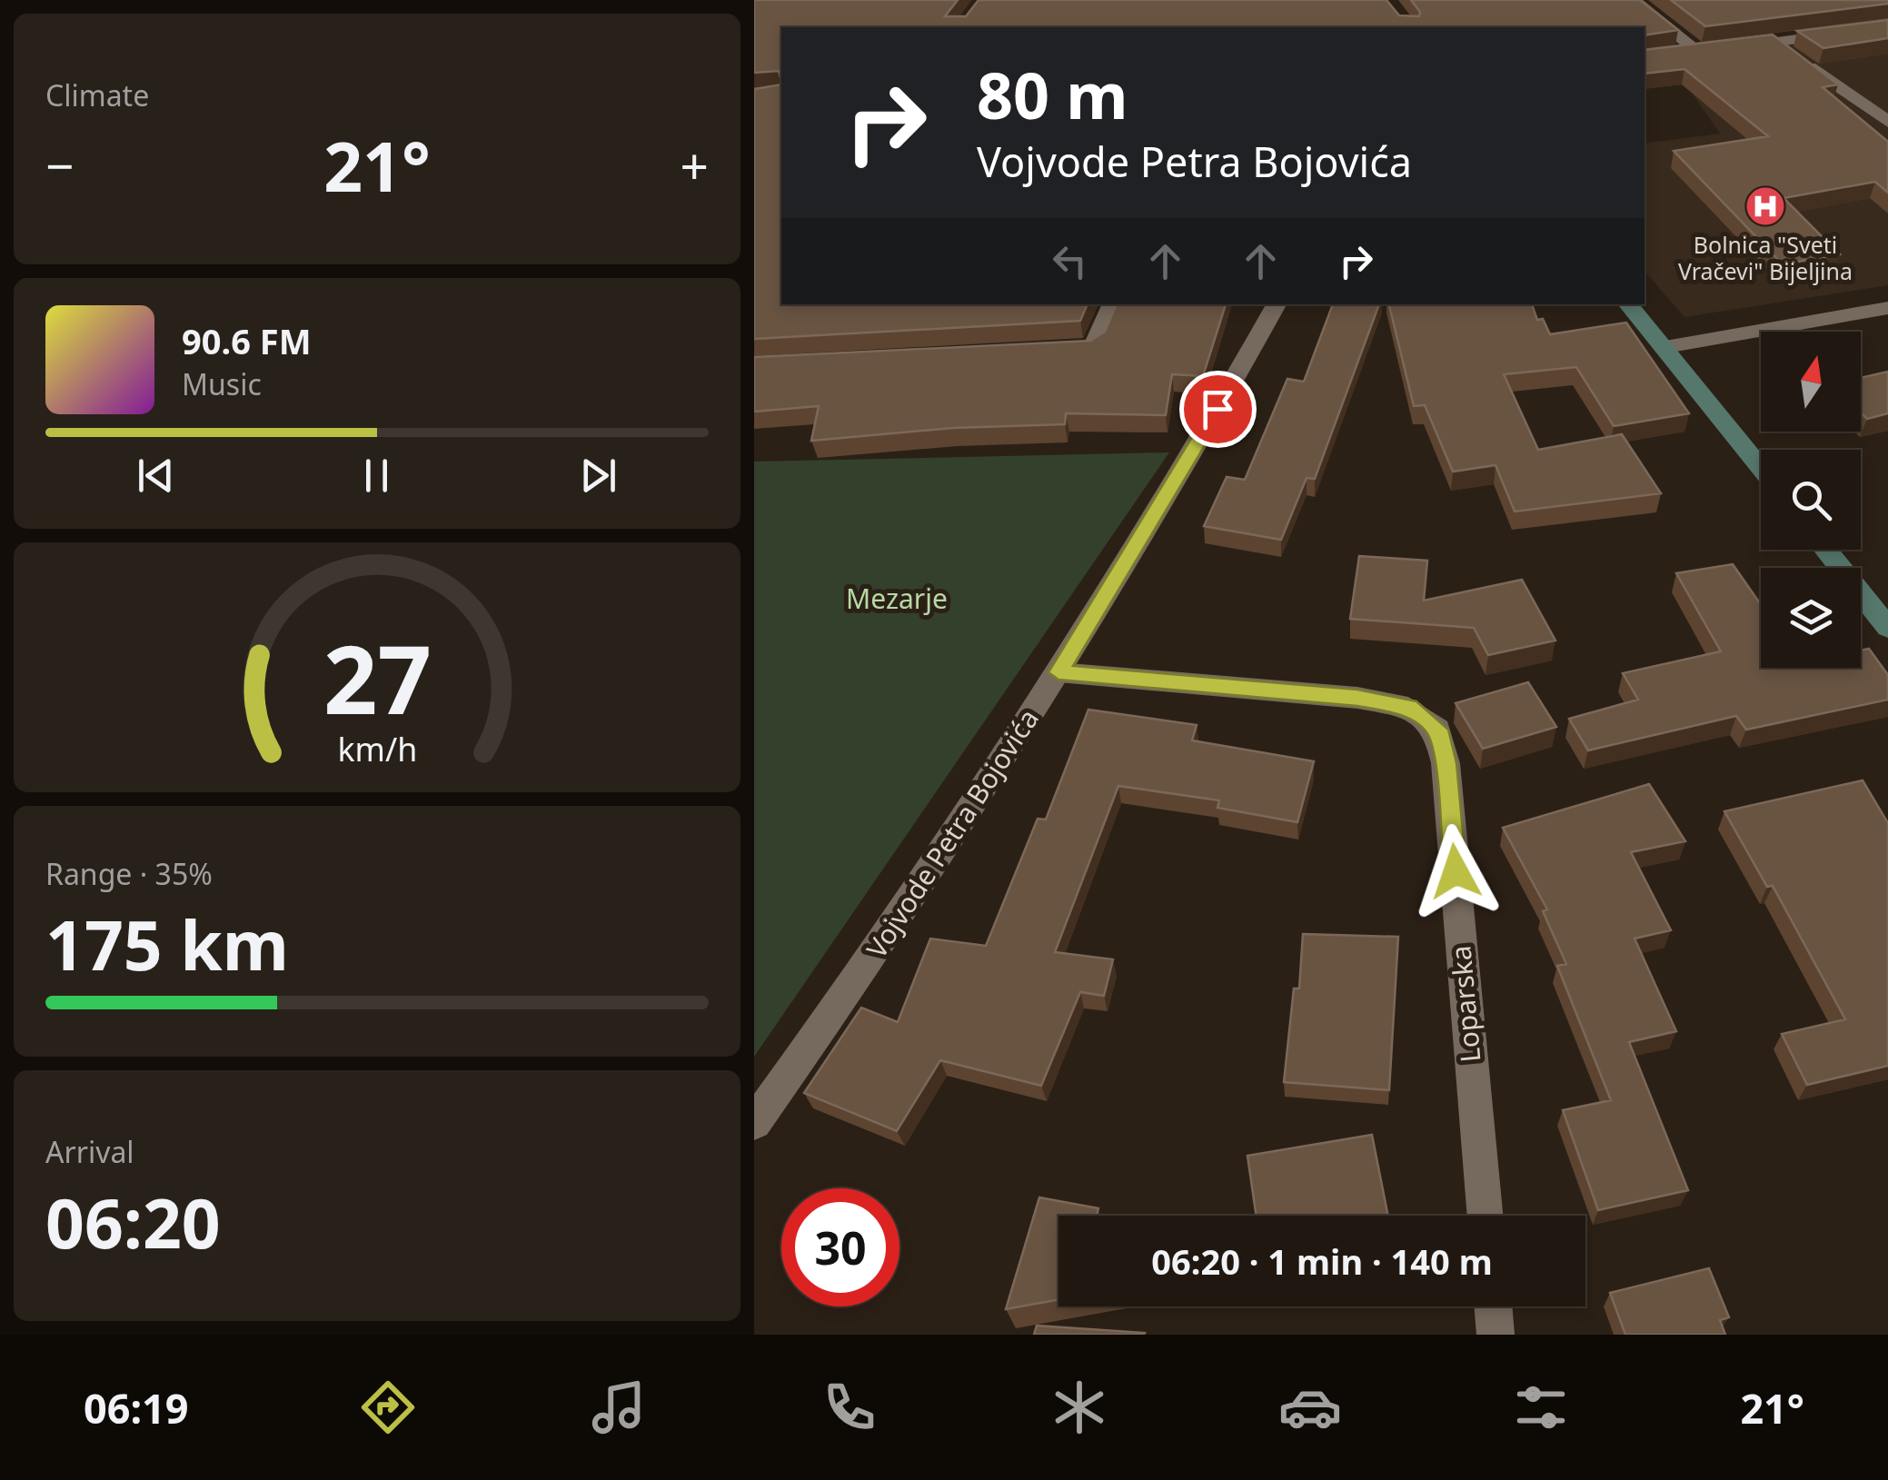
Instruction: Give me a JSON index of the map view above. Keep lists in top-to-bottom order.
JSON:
{
  "streets": {
    "street": ["Vojvode Petra Bojovića", "Loparska"]
  },
  "crossings": [
    ["Vojvode Petra Bojovića", "Loparska"]
  ],
  "parks": ["Mezarje"],
  "places": {
    "hospital": ["Bolnica \"Sveti Vračevi\" Bijeljina"]
  },
  "north": "top",
  "page": {
    "tile": [
      "Climate",
      ["Range · 35%", "175 km"],
      ["Arrival", "06:20"]
    ],
    "turn": ["80 m", "Vojvode Petra Bojovića"],
    "heat": ["−", "21°", "+"],
    "song": ["90.6 FM", "Music"],
    "limit": "30",
    "trip": "06:20 · 1 min · 140 m",
    "tabs": ["06:19", "21°"],
    "gauge": ["27", "km/h"]
  }
}
